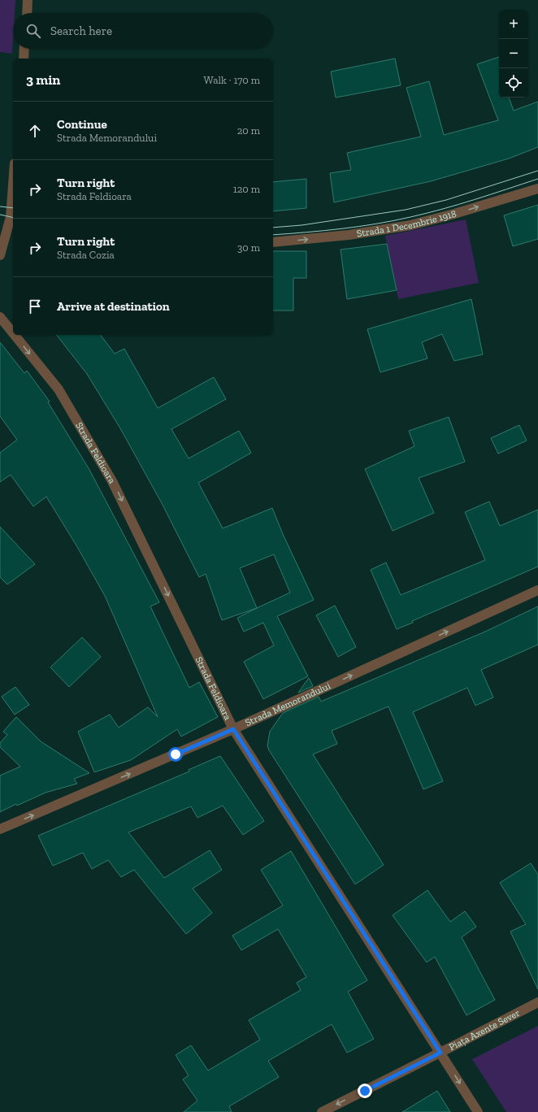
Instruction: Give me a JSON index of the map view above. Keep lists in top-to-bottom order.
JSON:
{
  "streets": {
    "street": [
      "Strada 1 Decembrie 1918",
      "Strada Feldioara",
      "Strada Memorandului",
      "Piața Axente Sever"
    ]
  },
  "crossings": [
    ["Strada Feldioara", "Strada Memorandului"],
    ["Strada Feldioara", "Piața Axente Sever"]
  ],
  "one_way": [
    "Strada 1 Decembrie 1918",
    "Strada Feldioara",
    "Strada Memorandului",
    "Piața Axente Sever"
  ],
  "page": {
    "map_buttons": ["+", "−"],
    "search": "Search here",
    "heading": ["3 min", "Walk · 170 m"],
    "list": [
      ["Continue", "Strada Memorandului", "20 m"],
      ["Turn right", "Strada Feldioara", "120 m"],
      ["Turn right", "Strada Cozia", "30 m"],
      "Arrive at destination"
    ]
  }
}
